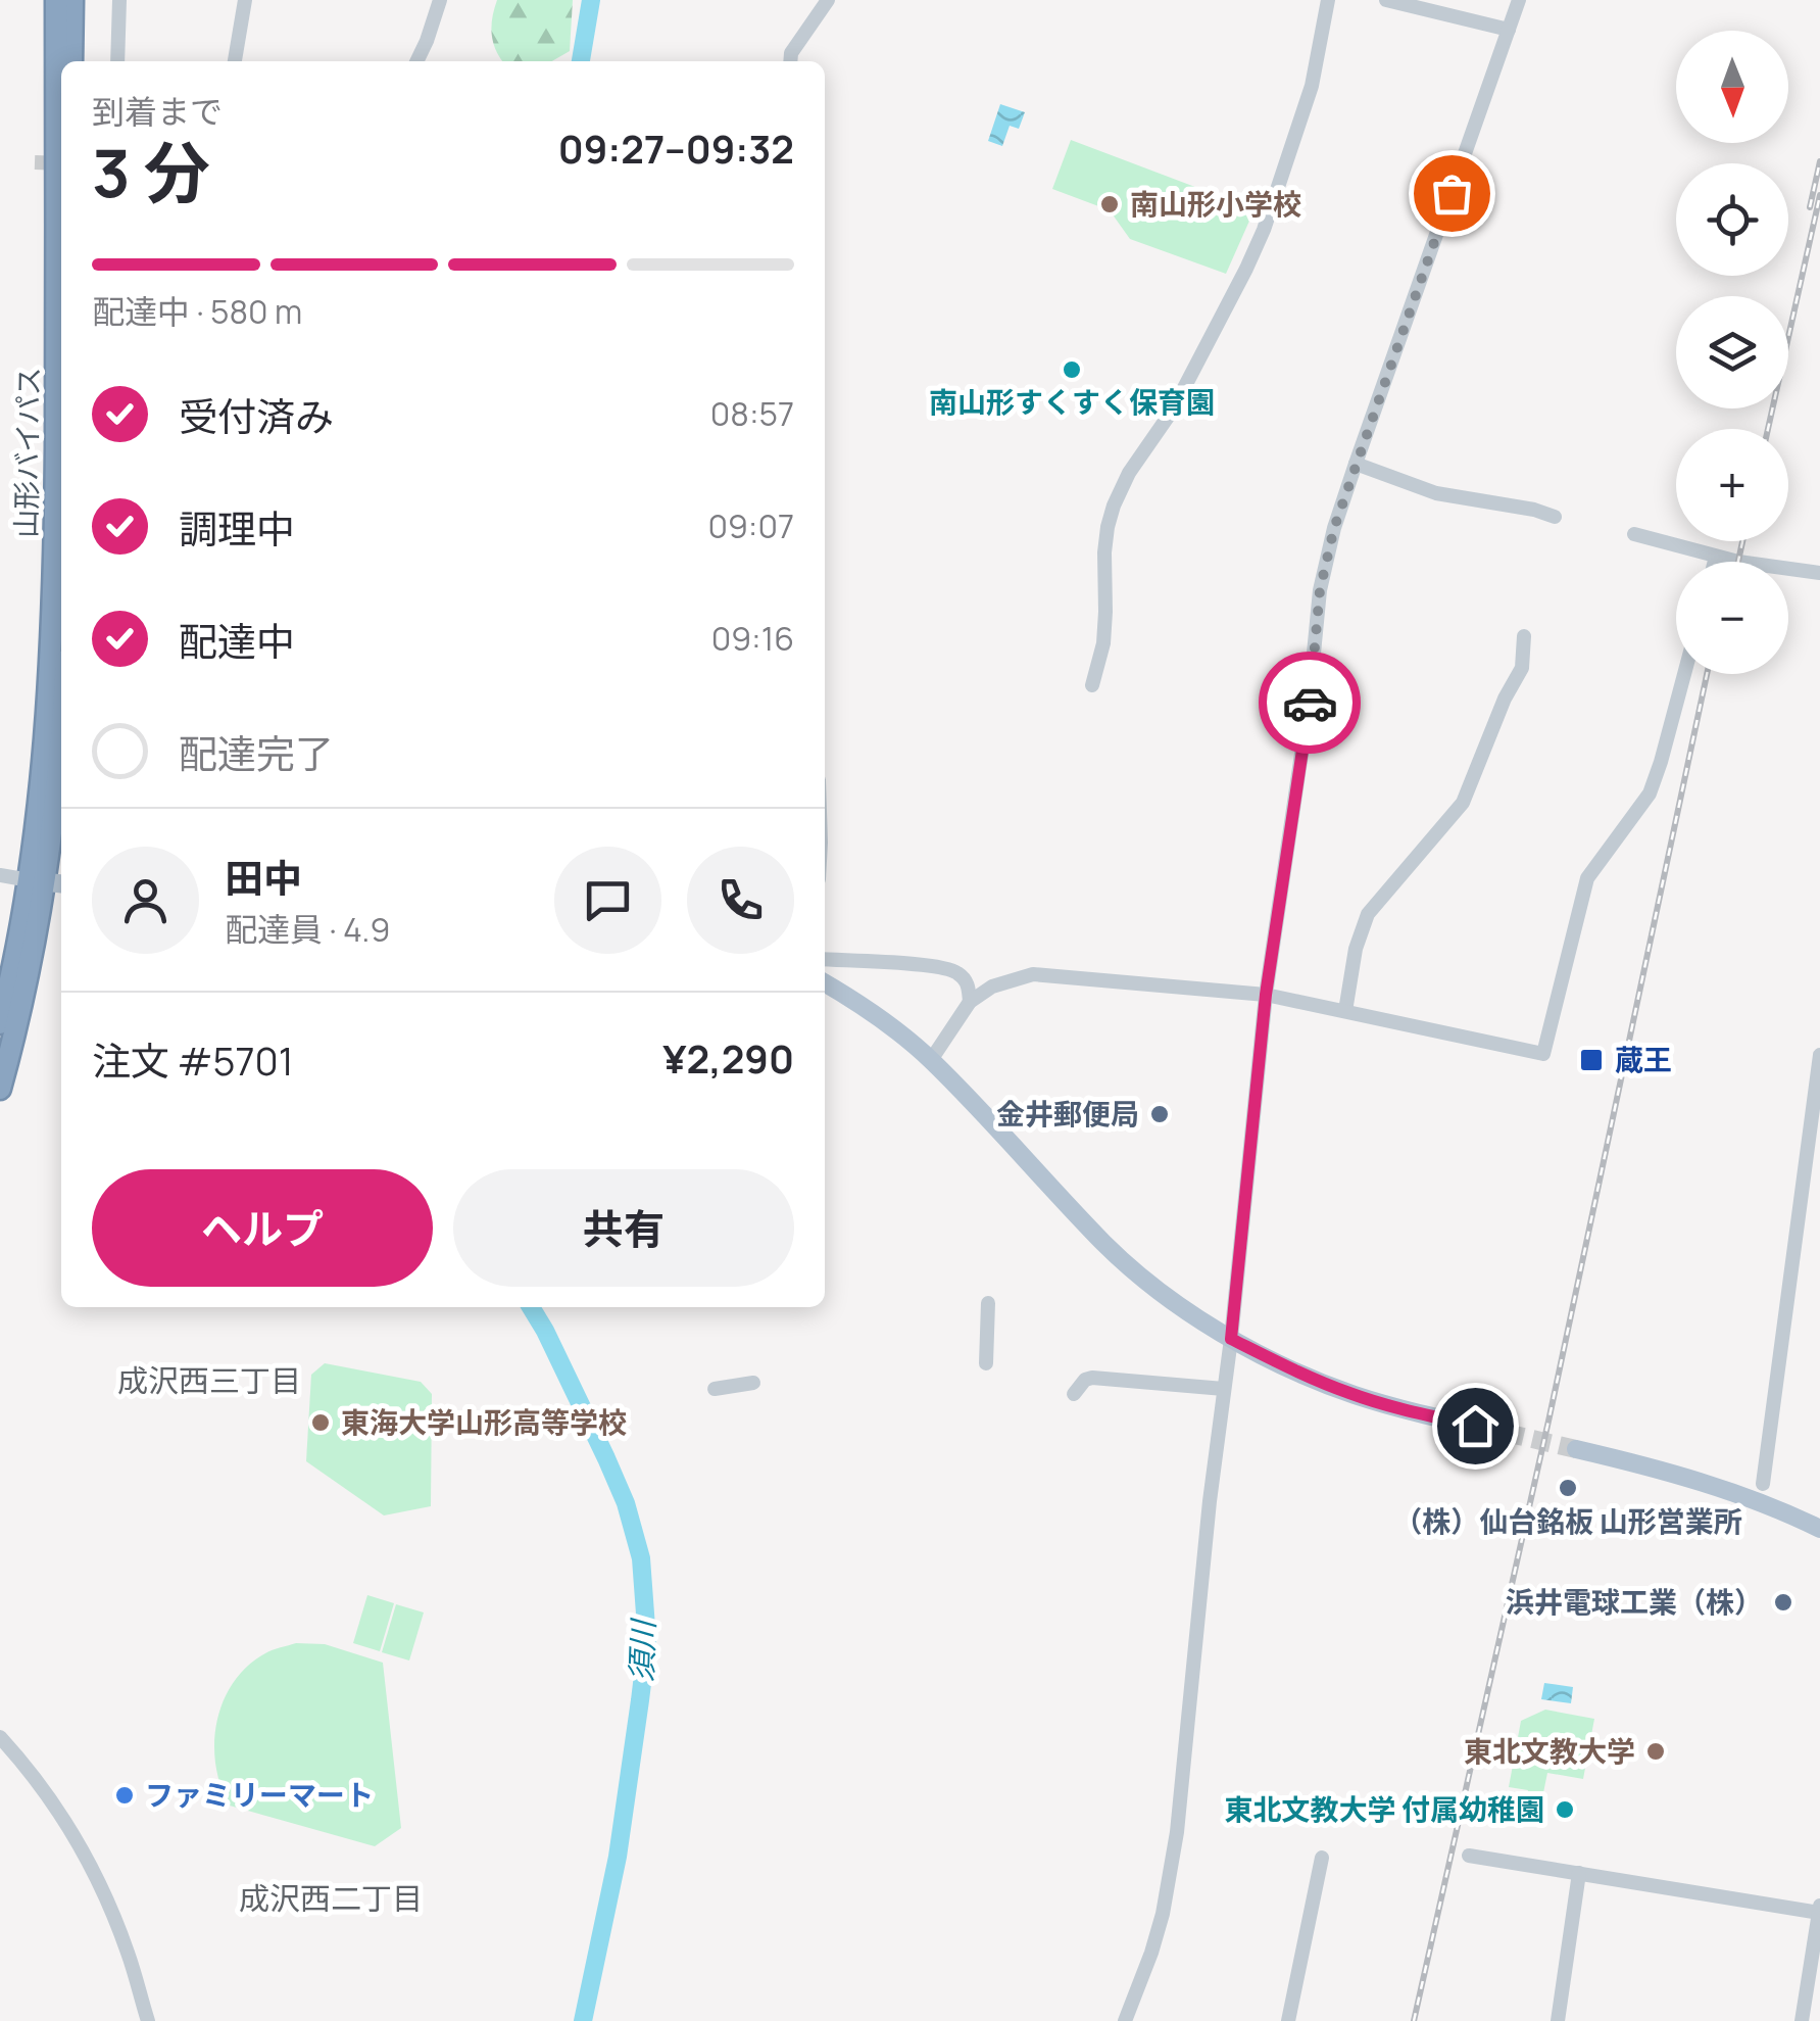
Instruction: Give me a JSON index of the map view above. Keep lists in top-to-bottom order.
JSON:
{
  "streets": {
    "highway": ["山形バイパス"]
  },
  "districts": ["成沢西三丁目", "成沢西二丁目"],
  "water": ["須川"],
  "places": {
    "other": [
      "南山形小学校",
      "南山形すくすく保育園",
      "金井郵便局",
      "東海大学山形高等学校",
      "（株）仙台銘板 山形営業所",
      "浜井電球工業（株）",
      "東北文教大学",
      "ファミリーマート",
      "東北文教大学 付属幼稚園"
    ],
    "transit": ["蔵王"]
  },
  "north": "bottom",
  "page": {
    "map_buttons": ["+", "−"],
    "heading": ["3 分", "到着まで", "09:27–09:32"],
    "panel": [
      "田中",
      "配達員 · 4.9",
      "注文 #5701",
      "¥2,290"
    ],
    "bar": "配達中 · 580 m",
    "list": [
      ["受付済み", "08:57"],
      ["調理中", "09:07"],
      ["配達中", "09:16"],
      "配達完了"
    ],
    "buttons": ["ヘルプ", "共有"]
  }
}
